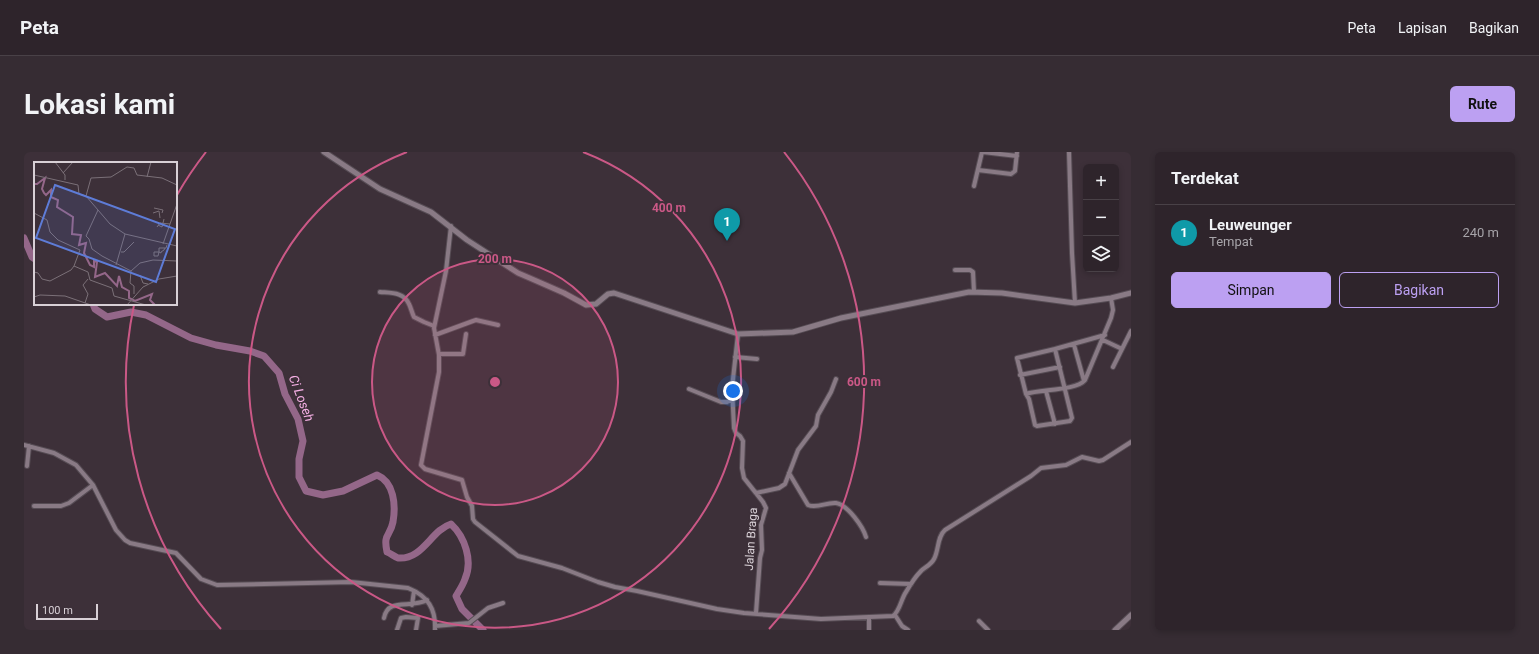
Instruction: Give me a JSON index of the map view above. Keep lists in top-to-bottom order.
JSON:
{
  "streets": {
    "street": ["Jalan Braga"]
  },
  "water": ["Ci Loseh"],
  "scale_bar": "100 m",
  "page": {
    "header": "Peta",
    "nav": ["Peta", "Lapisan", "Bagikan"],
    "buttons": [
      "Rute",
      ["Simpan", "Bagikan"]
    ],
    "title": "Lokasi kami",
    "heading": "Terdekat",
    "map_buttons": ["+", "−"],
    "list": [
      {
        "mark": "1",
        "name": "Leuweunger",
        "note": "Tempat",
        "value": "240 m"
      }
    ],
    "pins": "1",
    "scale": "100 m"
  },
  "rings": ["400 m", "200 m", "600 m"]
}
